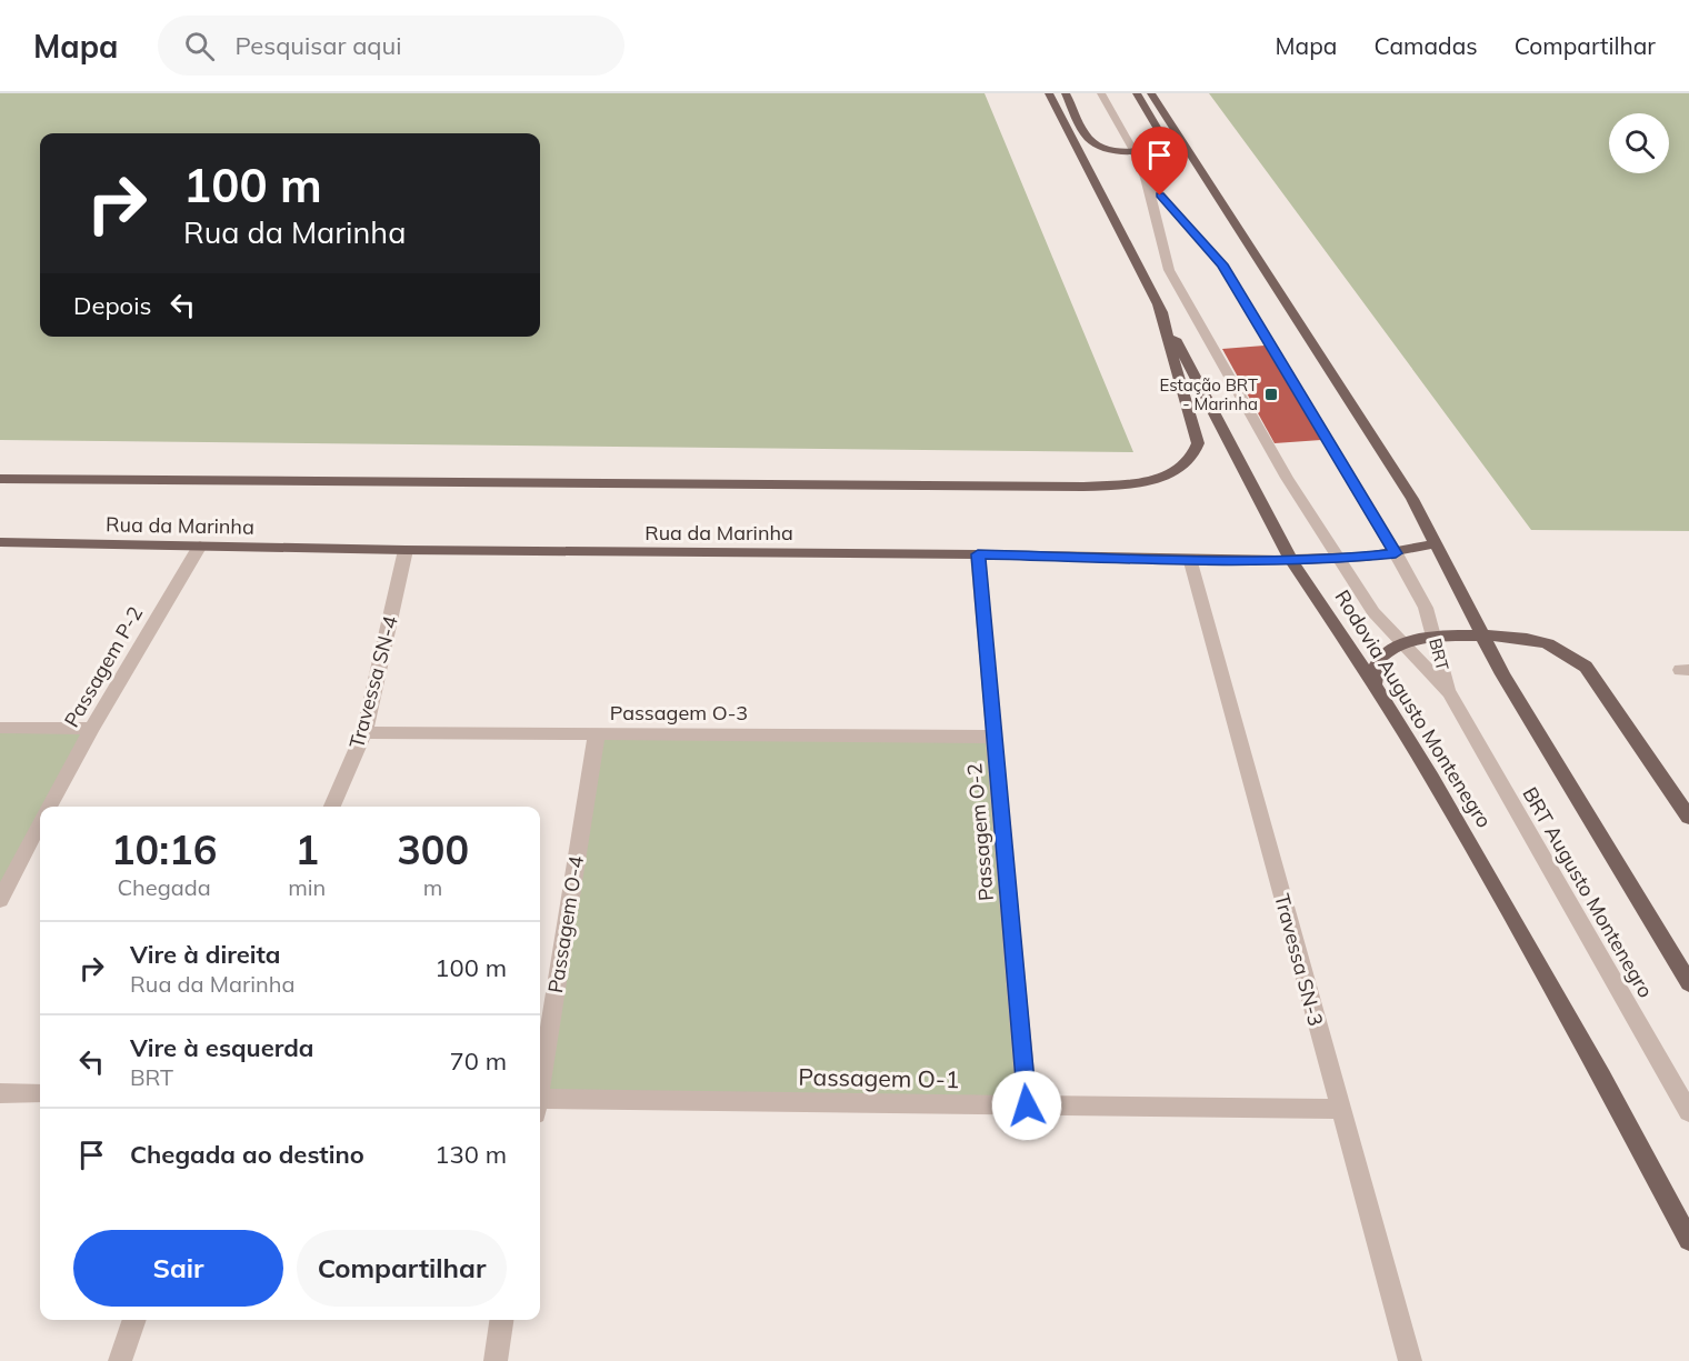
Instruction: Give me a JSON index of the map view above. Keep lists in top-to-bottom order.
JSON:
{
  "streets": {
    "main road": ["Rua da Marinha", "Rodovia Augusto Montenegro"],
    "street": [
      "BRT",
      "Passagem P-2",
      "Travessa SN-4",
      "Passagem O-3",
      "Passagem O-2",
      "BRT Augusto Montenegro",
      "Passagem O-4",
      "Travessa SN-3",
      "Passagem O-1"
    ]
  },
  "crossings": [
    ["Rua da Marinha", "BRT"],
    ["Rua da Marinha", "Passagem P-2"],
    ["Rua da Marinha", "Travessa SN-4"],
    ["Rua da Marinha", "Rodovia Augusto Montenegro"],
    ["Rua da Marinha", "Passagem O-2"],
    ["Rua da Marinha", "Travessa SN-3"],
    ["BRT", "BRT Augusto Montenegro"],
    ["Travessa SN-4", "Passagem O-3"],
    ["Passagem O-3", "Passagem O-2"],
    ["Passagem O-3", "Passagem O-4"],
    ["Passagem O-2", "Passagem O-1"],
    ["Travessa SN-3", "Passagem O-1"]
  ],
  "places": {
    "transit": ["Estação BRT - Marinha"]
  },
  "page": {
    "header": "Mapa",
    "search": "Pesquisar aqui",
    "nav": ["Mapa", "Camadas", "Compartilhar"],
    "turn": ["100 m", "Rua da Marinha"],
    "then": "Depois",
    "eta": [
      "10:16",
      "Chegada",
      "1",
      "min",
      "300",
      "m"
    ],
    "list": [
      {
        "name": "Vire à direita",
        "note": "Rua da Marinha",
        "value": "100 m"
      },
      {
        "name": "Vire à esquerda",
        "note": "BRT",
        "value": "70 m"
      },
      {
        "name": "Chegada ao destino",
        "value": "130 m"
      }
    ],
    "buttons": ["Sair", "Compartilhar"]
  }
}
